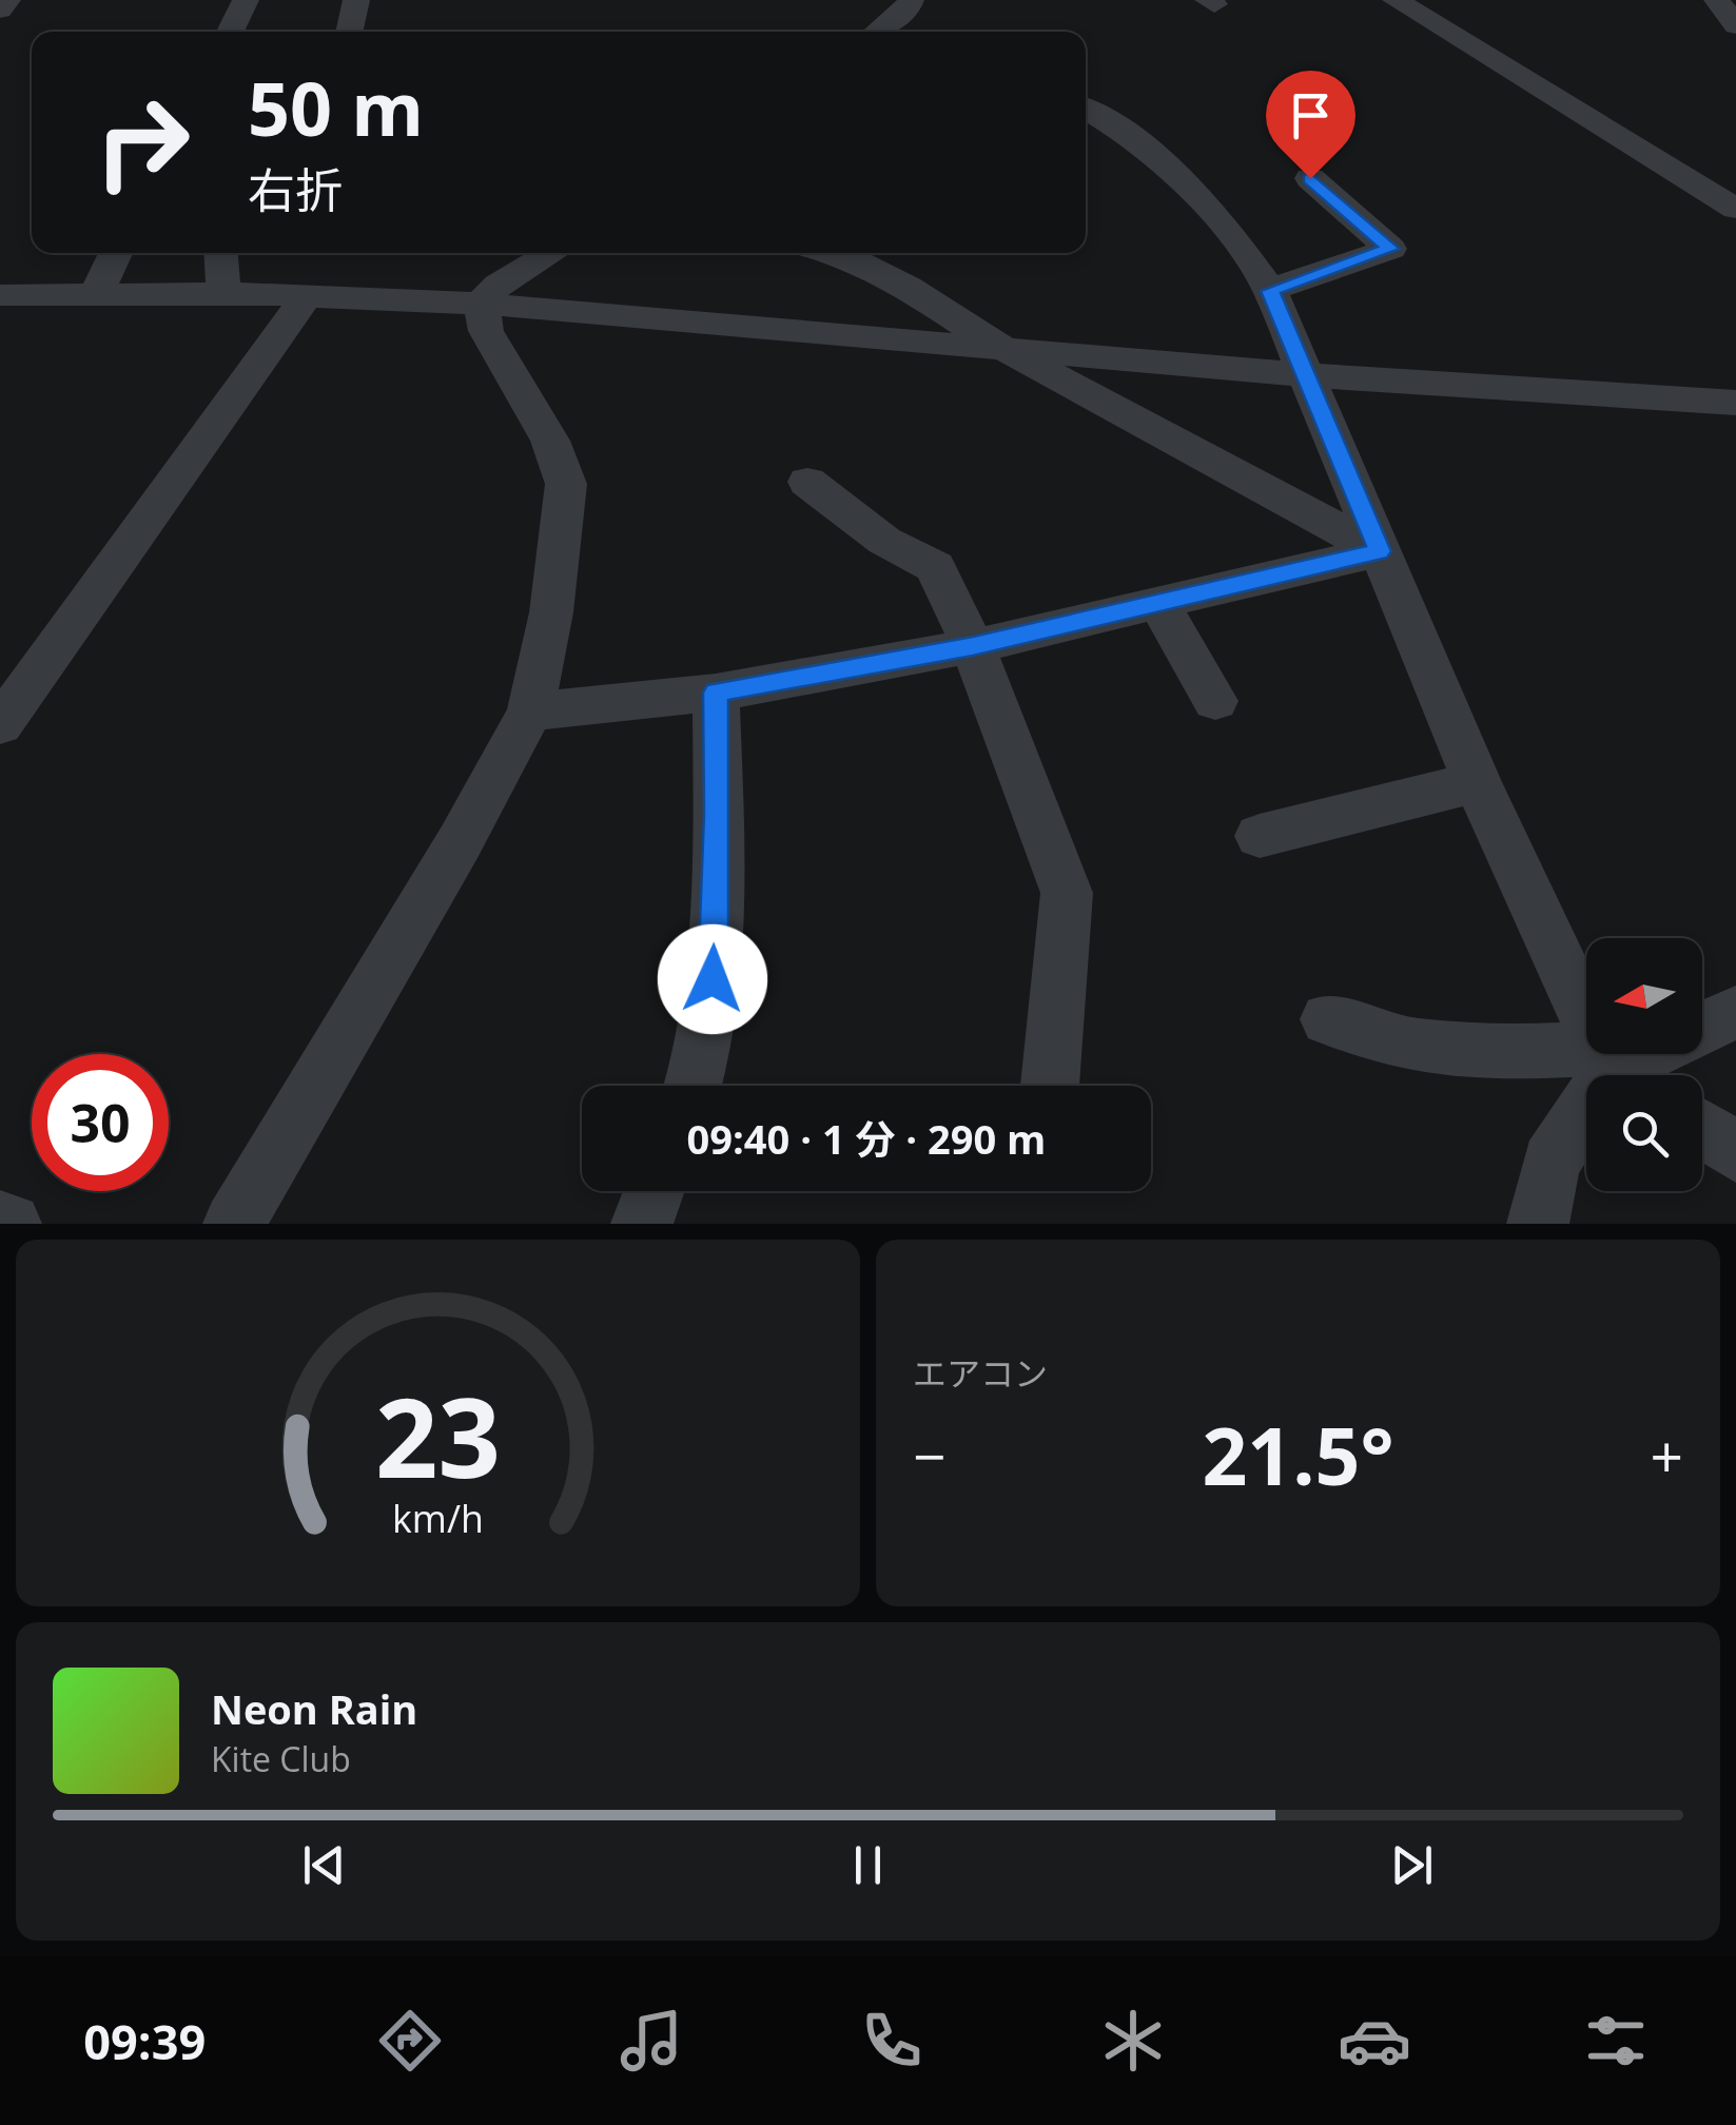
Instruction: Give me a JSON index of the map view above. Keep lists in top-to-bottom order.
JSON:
{
  "north": "left",
  "page": {
    "turn": ["50 m", "右折"],
    "limit": "30",
    "trip": "09:40 · 1 分 · 290 m",
    "tile": "エアコン",
    "heat": ["−", "21.5°", "+"],
    "song": ["Neon Rain", "Kite Club"],
    "tabs": "09:39",
    "gauge": ["23", "km/h"]
  }
}
